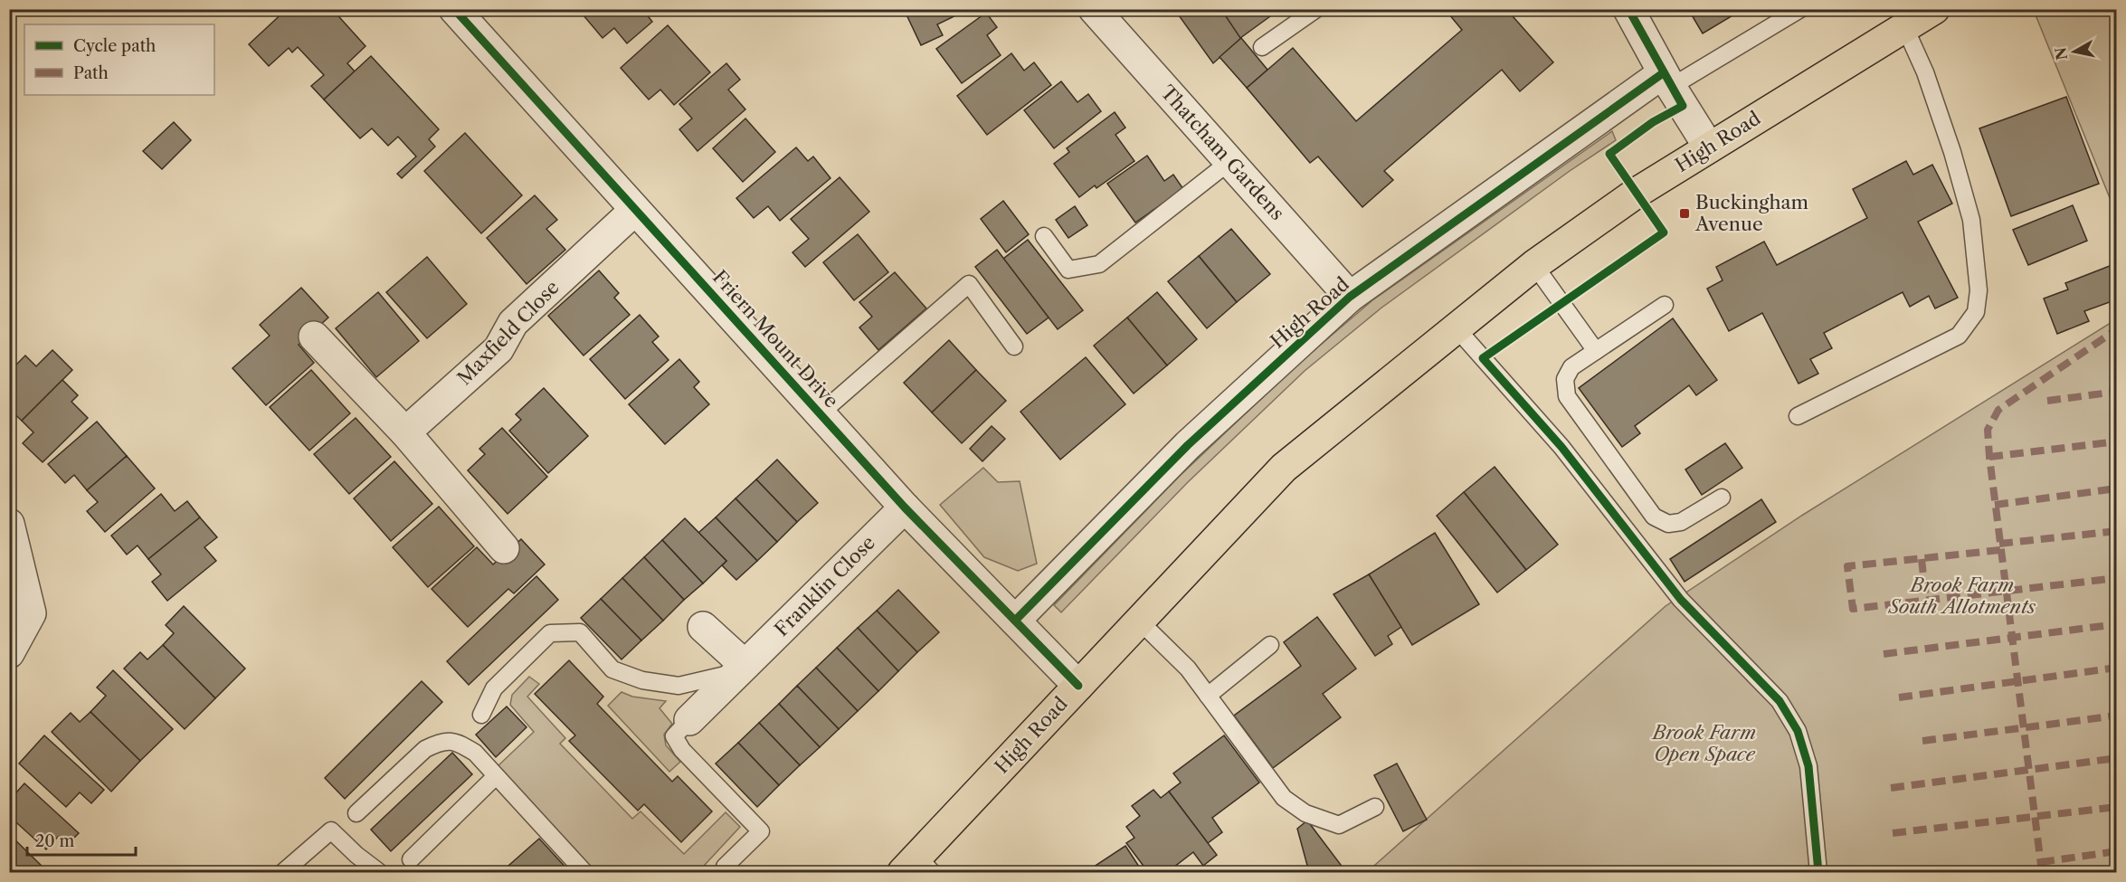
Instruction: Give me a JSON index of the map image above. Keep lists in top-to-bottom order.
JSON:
{
  "streets": {
    "main road": ["High Road"],
    "street": [
      "Thatcham Gardens",
      "Maxfield Close",
      "Friern Mount Drive",
      "Franklin Close"
    ]
  },
  "crossings": [
    ["High Road", "Thatcham Gardens"],
    ["High Road", "Friern Mount Drive"],
    ["Maxfield Close", "Friern Mount Drive"],
    ["Friern Mount Drive", "Franklin Close"]
  ],
  "parks": ["Brook Farm South Allotments", "Brook Farm Open Space"],
  "places": {
    "transit": ["Buckingham Avenue"]
  },
  "legend": ["Cycle path", "Path"],
  "scale_bar": "20 m",
  "north": "left"
}
